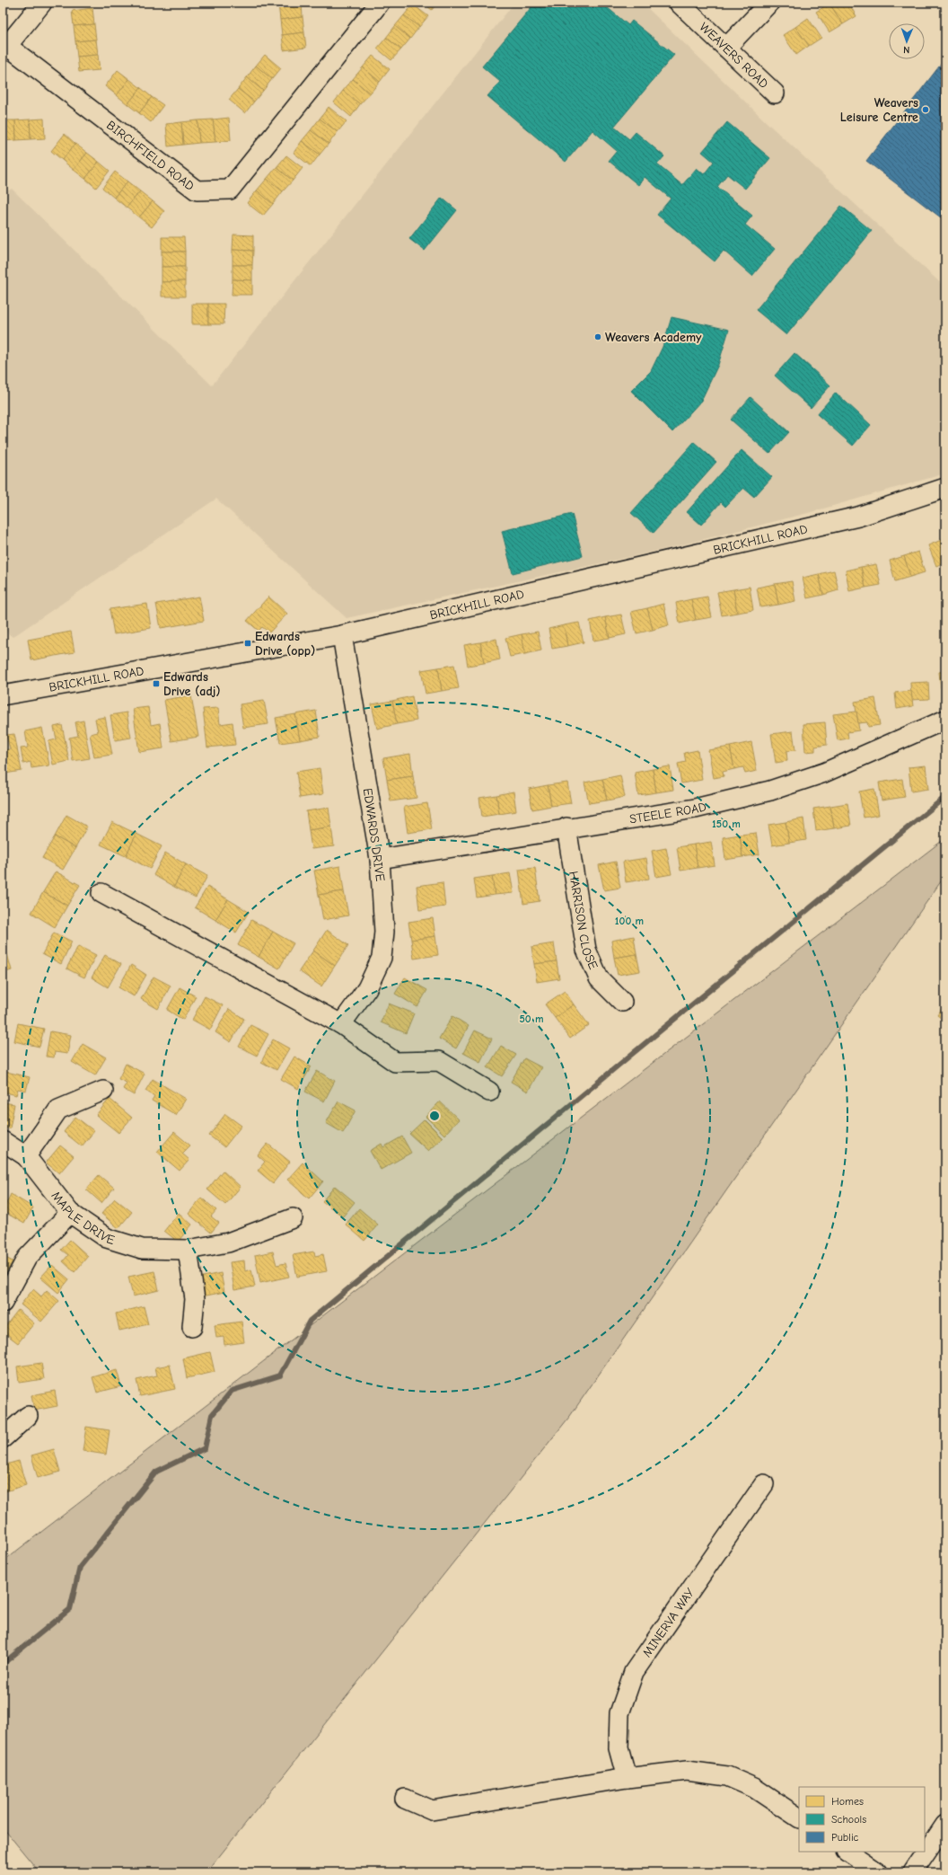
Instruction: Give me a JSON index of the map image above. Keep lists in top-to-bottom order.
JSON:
{
  "streets": {
    "street": [
      "WEAVERS ROAD",
      "BIRCHFIELD ROAD",
      "BRICKHILL ROAD",
      "STEELE ROAD",
      "EDWARDS DRIVE",
      "HARRISON CLOSE",
      "MAPLE DRIVE",
      "MINERVA WAY"
    ]
  },
  "crossings": [
    ["BRICKHILL ROAD", "EDWARDS DRIVE"],
    ["STEELE ROAD", "EDWARDS DRIVE"],
    ["STEELE ROAD", "HARRISON CLOSE"]
  ],
  "places": {
    "other": ["Weavers Leisure Centre", "Weavers Academy"],
    "transit": ["Edwards Drive (opp)", "Edwards Drive (adj)"]
  },
  "legend": ["Homes", "Schools", "Public"],
  "north": "bottom",
  "rings": ["150 m", "100 m", "50 m"]
}
